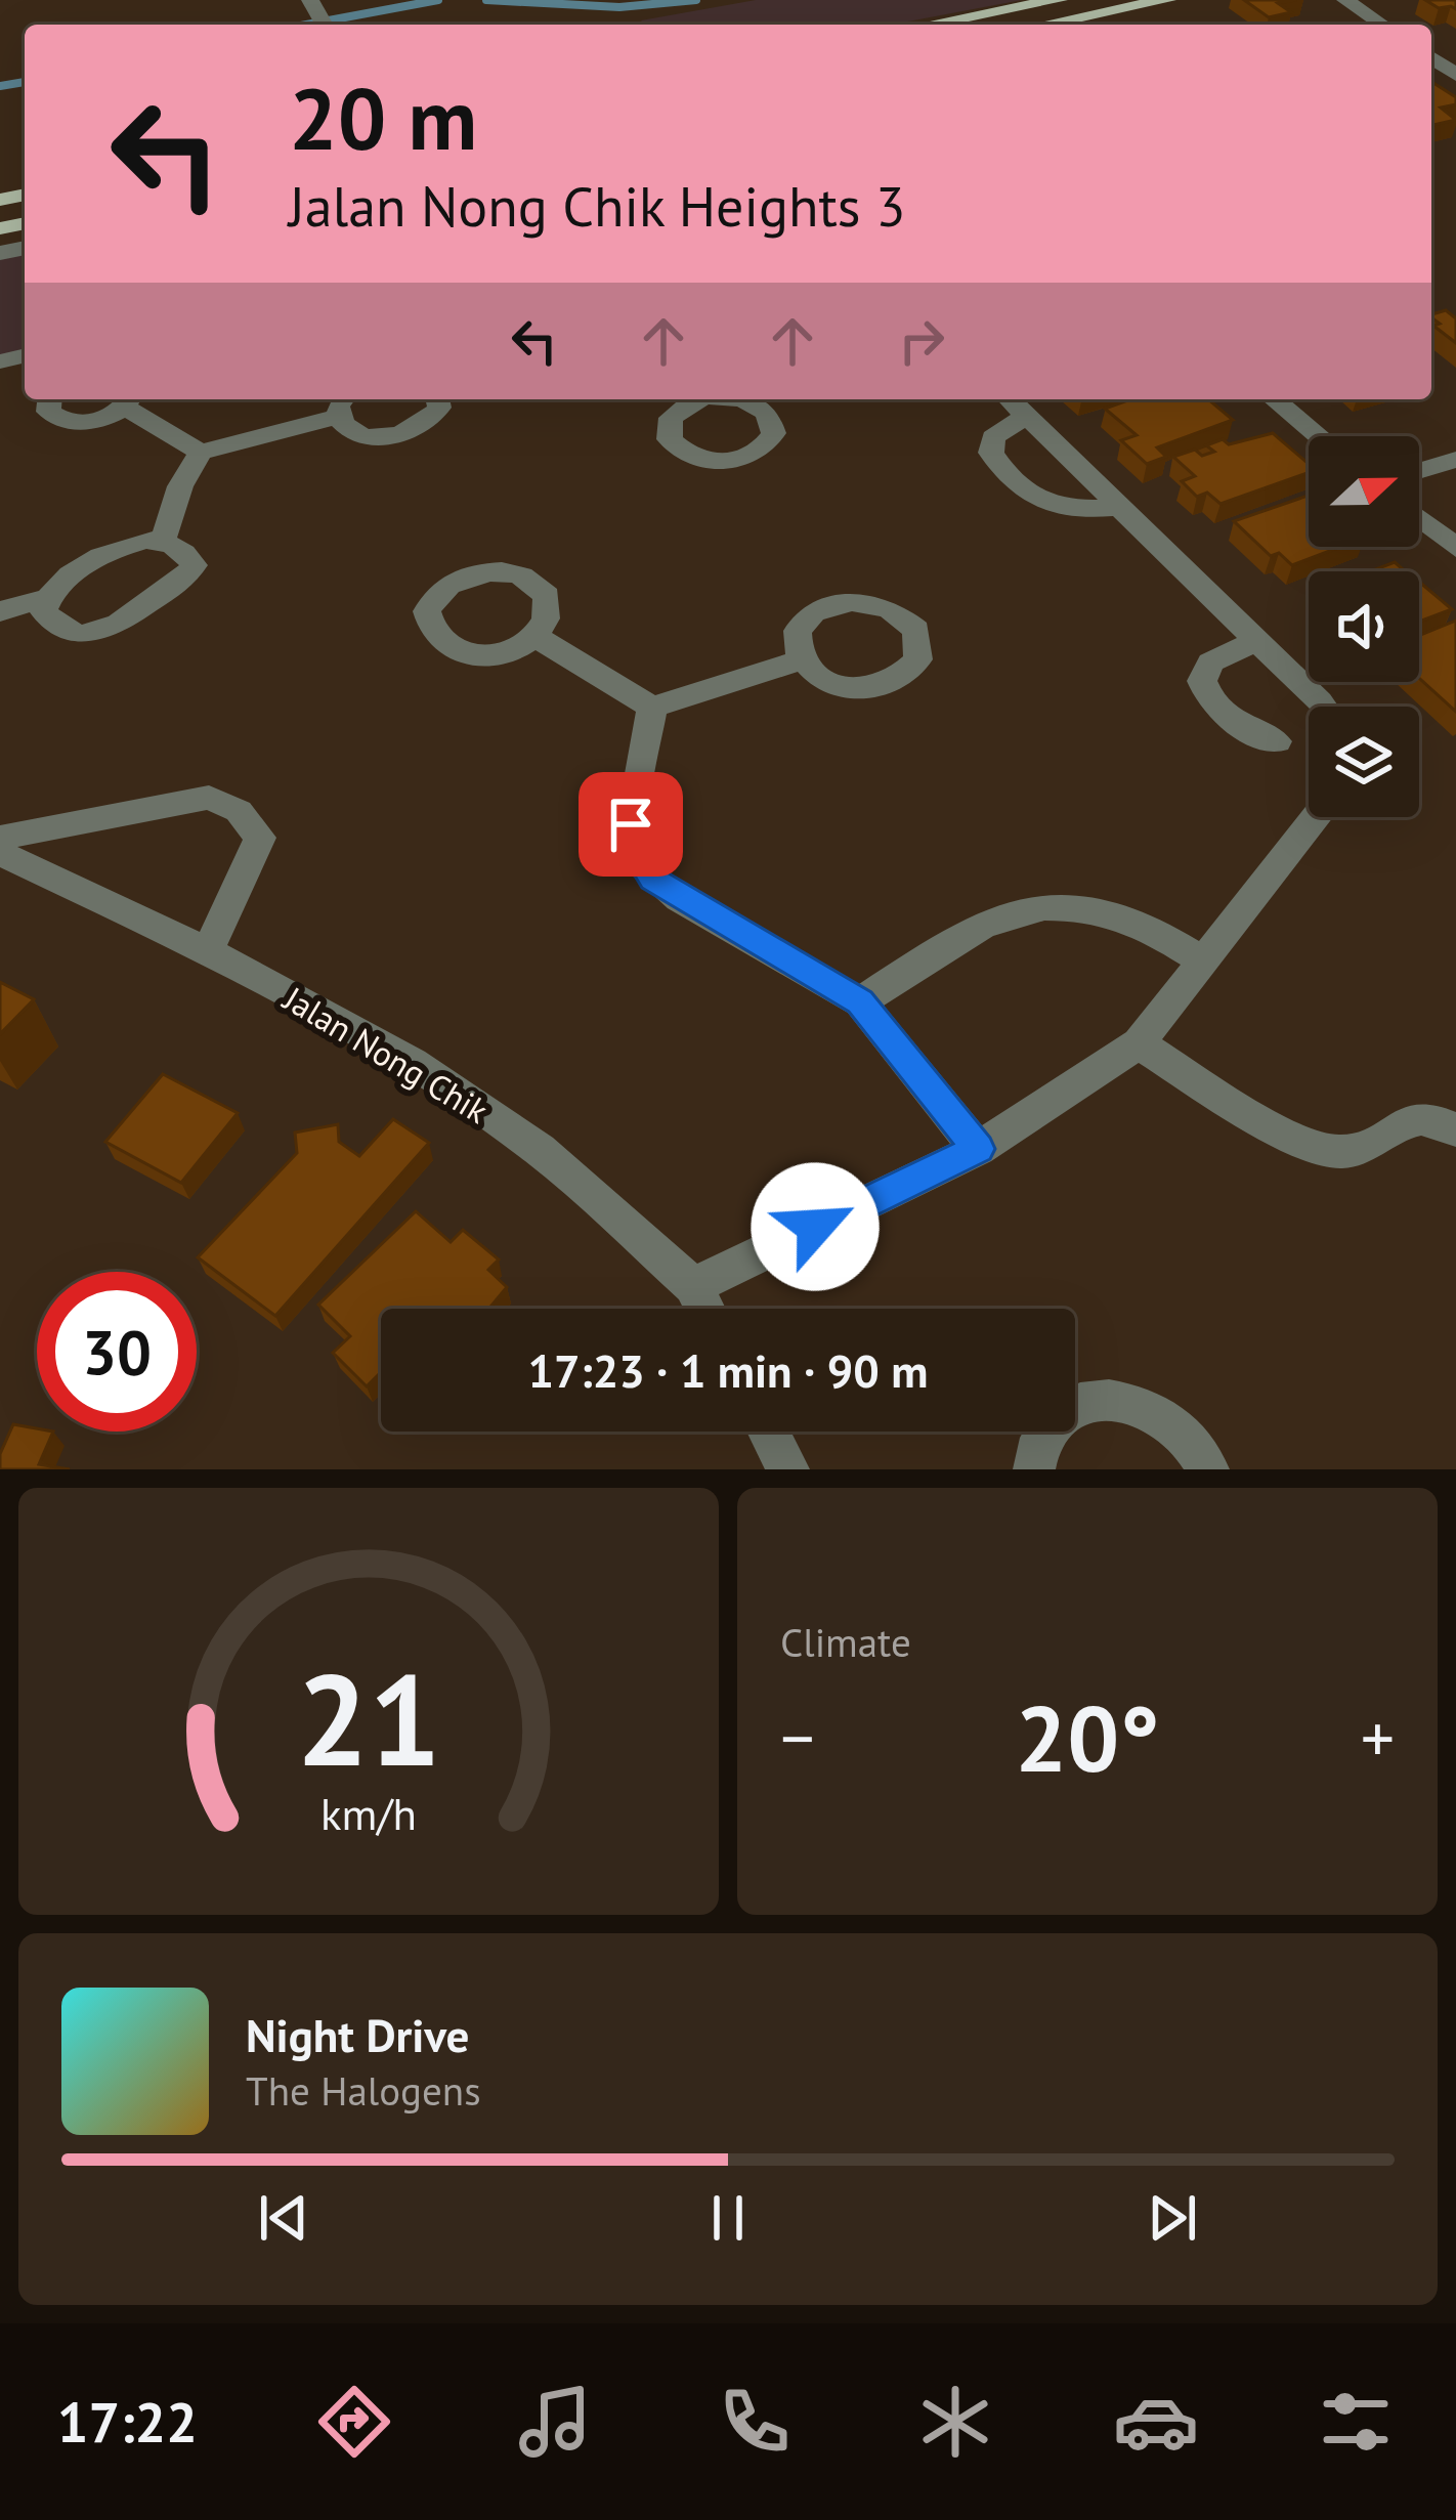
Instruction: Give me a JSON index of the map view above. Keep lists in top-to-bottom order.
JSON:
{
  "streets": {
    "street": ["Jalan Nong Chik"]
  },
  "north": "right",
  "page": {
    "turn": ["20 m", "Jalan Nong Chik Heights 3"],
    "limit": "30",
    "trip": "17:23 · 1 min · 90 m",
    "tile": "Climate",
    "heat": ["−", "20°", "+"],
    "song": ["Night Drive", "The Halogens"],
    "tabs": "17:22",
    "gauge": ["21", "km/h"]
  }
}
